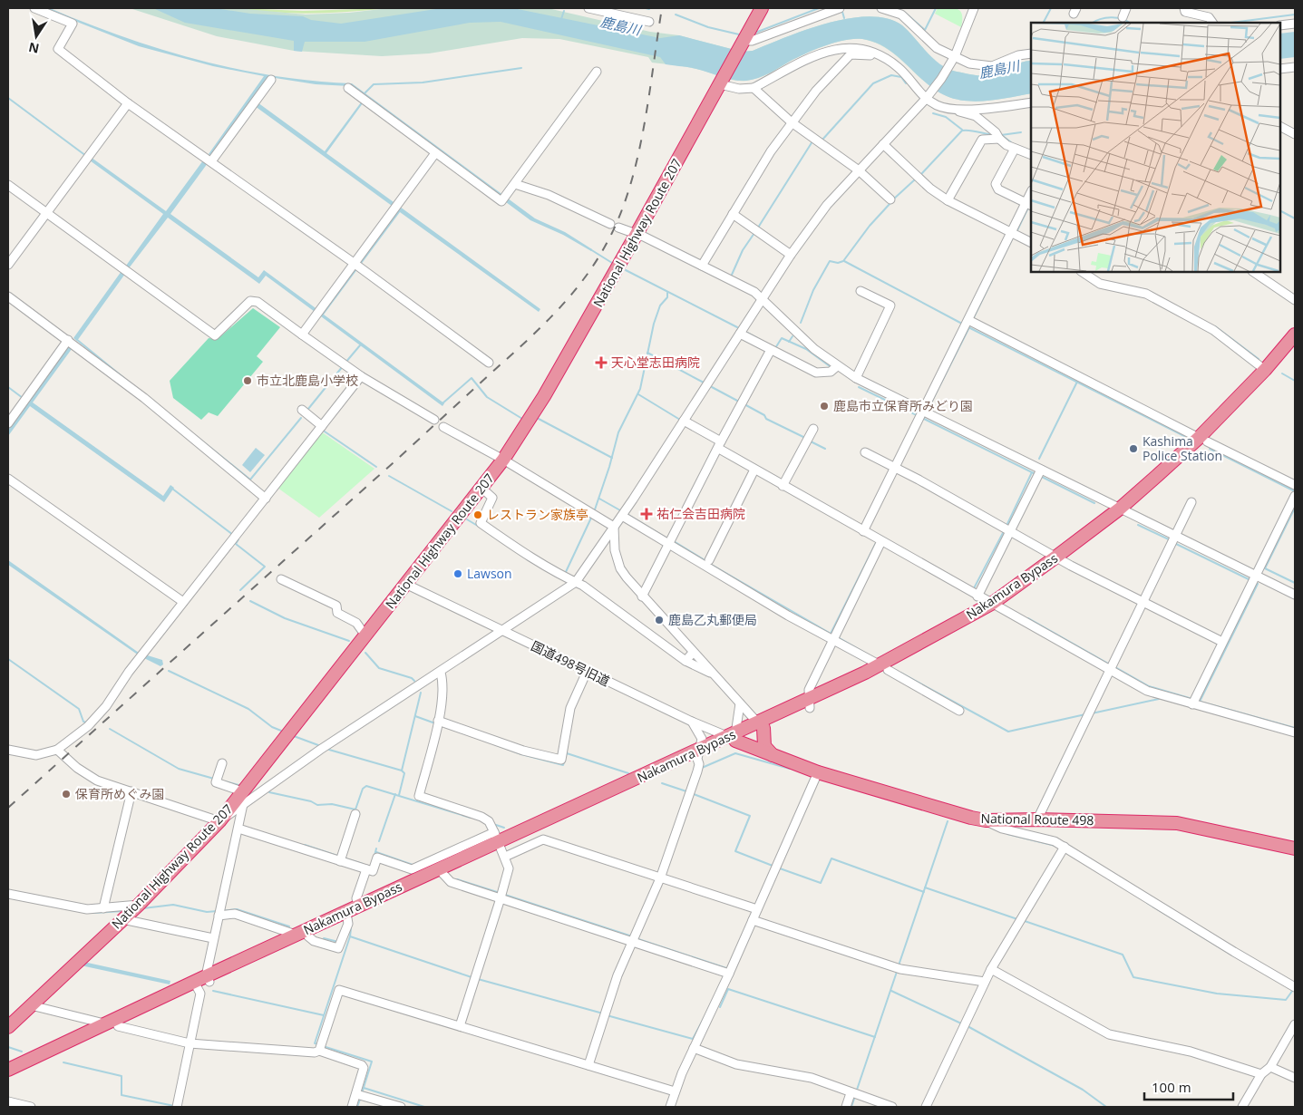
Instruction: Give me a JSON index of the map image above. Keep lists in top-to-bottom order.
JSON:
{
  "streets": {
    "highway": ["National Highway Route 207", "Nakamura Bypass", "National Route 498"],
    "street": ["国道498号旧道"]
  },
  "crossings": [
    ["National Highway Route 207", "国道498号旧道"],
    ["Nakamura Bypass", "国道498号旧道"],
    ["Nakamura Bypass", "National Route 498"],
    ["国道498号旧道", "National Route 498"]
  ],
  "water": ["鹿島川"],
  "places": {
    "health": ["天心堂志田病院", "祐仁会吉田病院"],
    "other": [
      "市立北鹿島小学校",
      "鹿島市立保育所みどり園",
      "Kashima Police Station",
      "レストラン家族亭",
      "Lawson",
      "鹿島乙丸郵便局",
      "保育所めぐみ園"
    ]
  },
  "scale_bar": "100 m",
  "north": "bottom"
}
